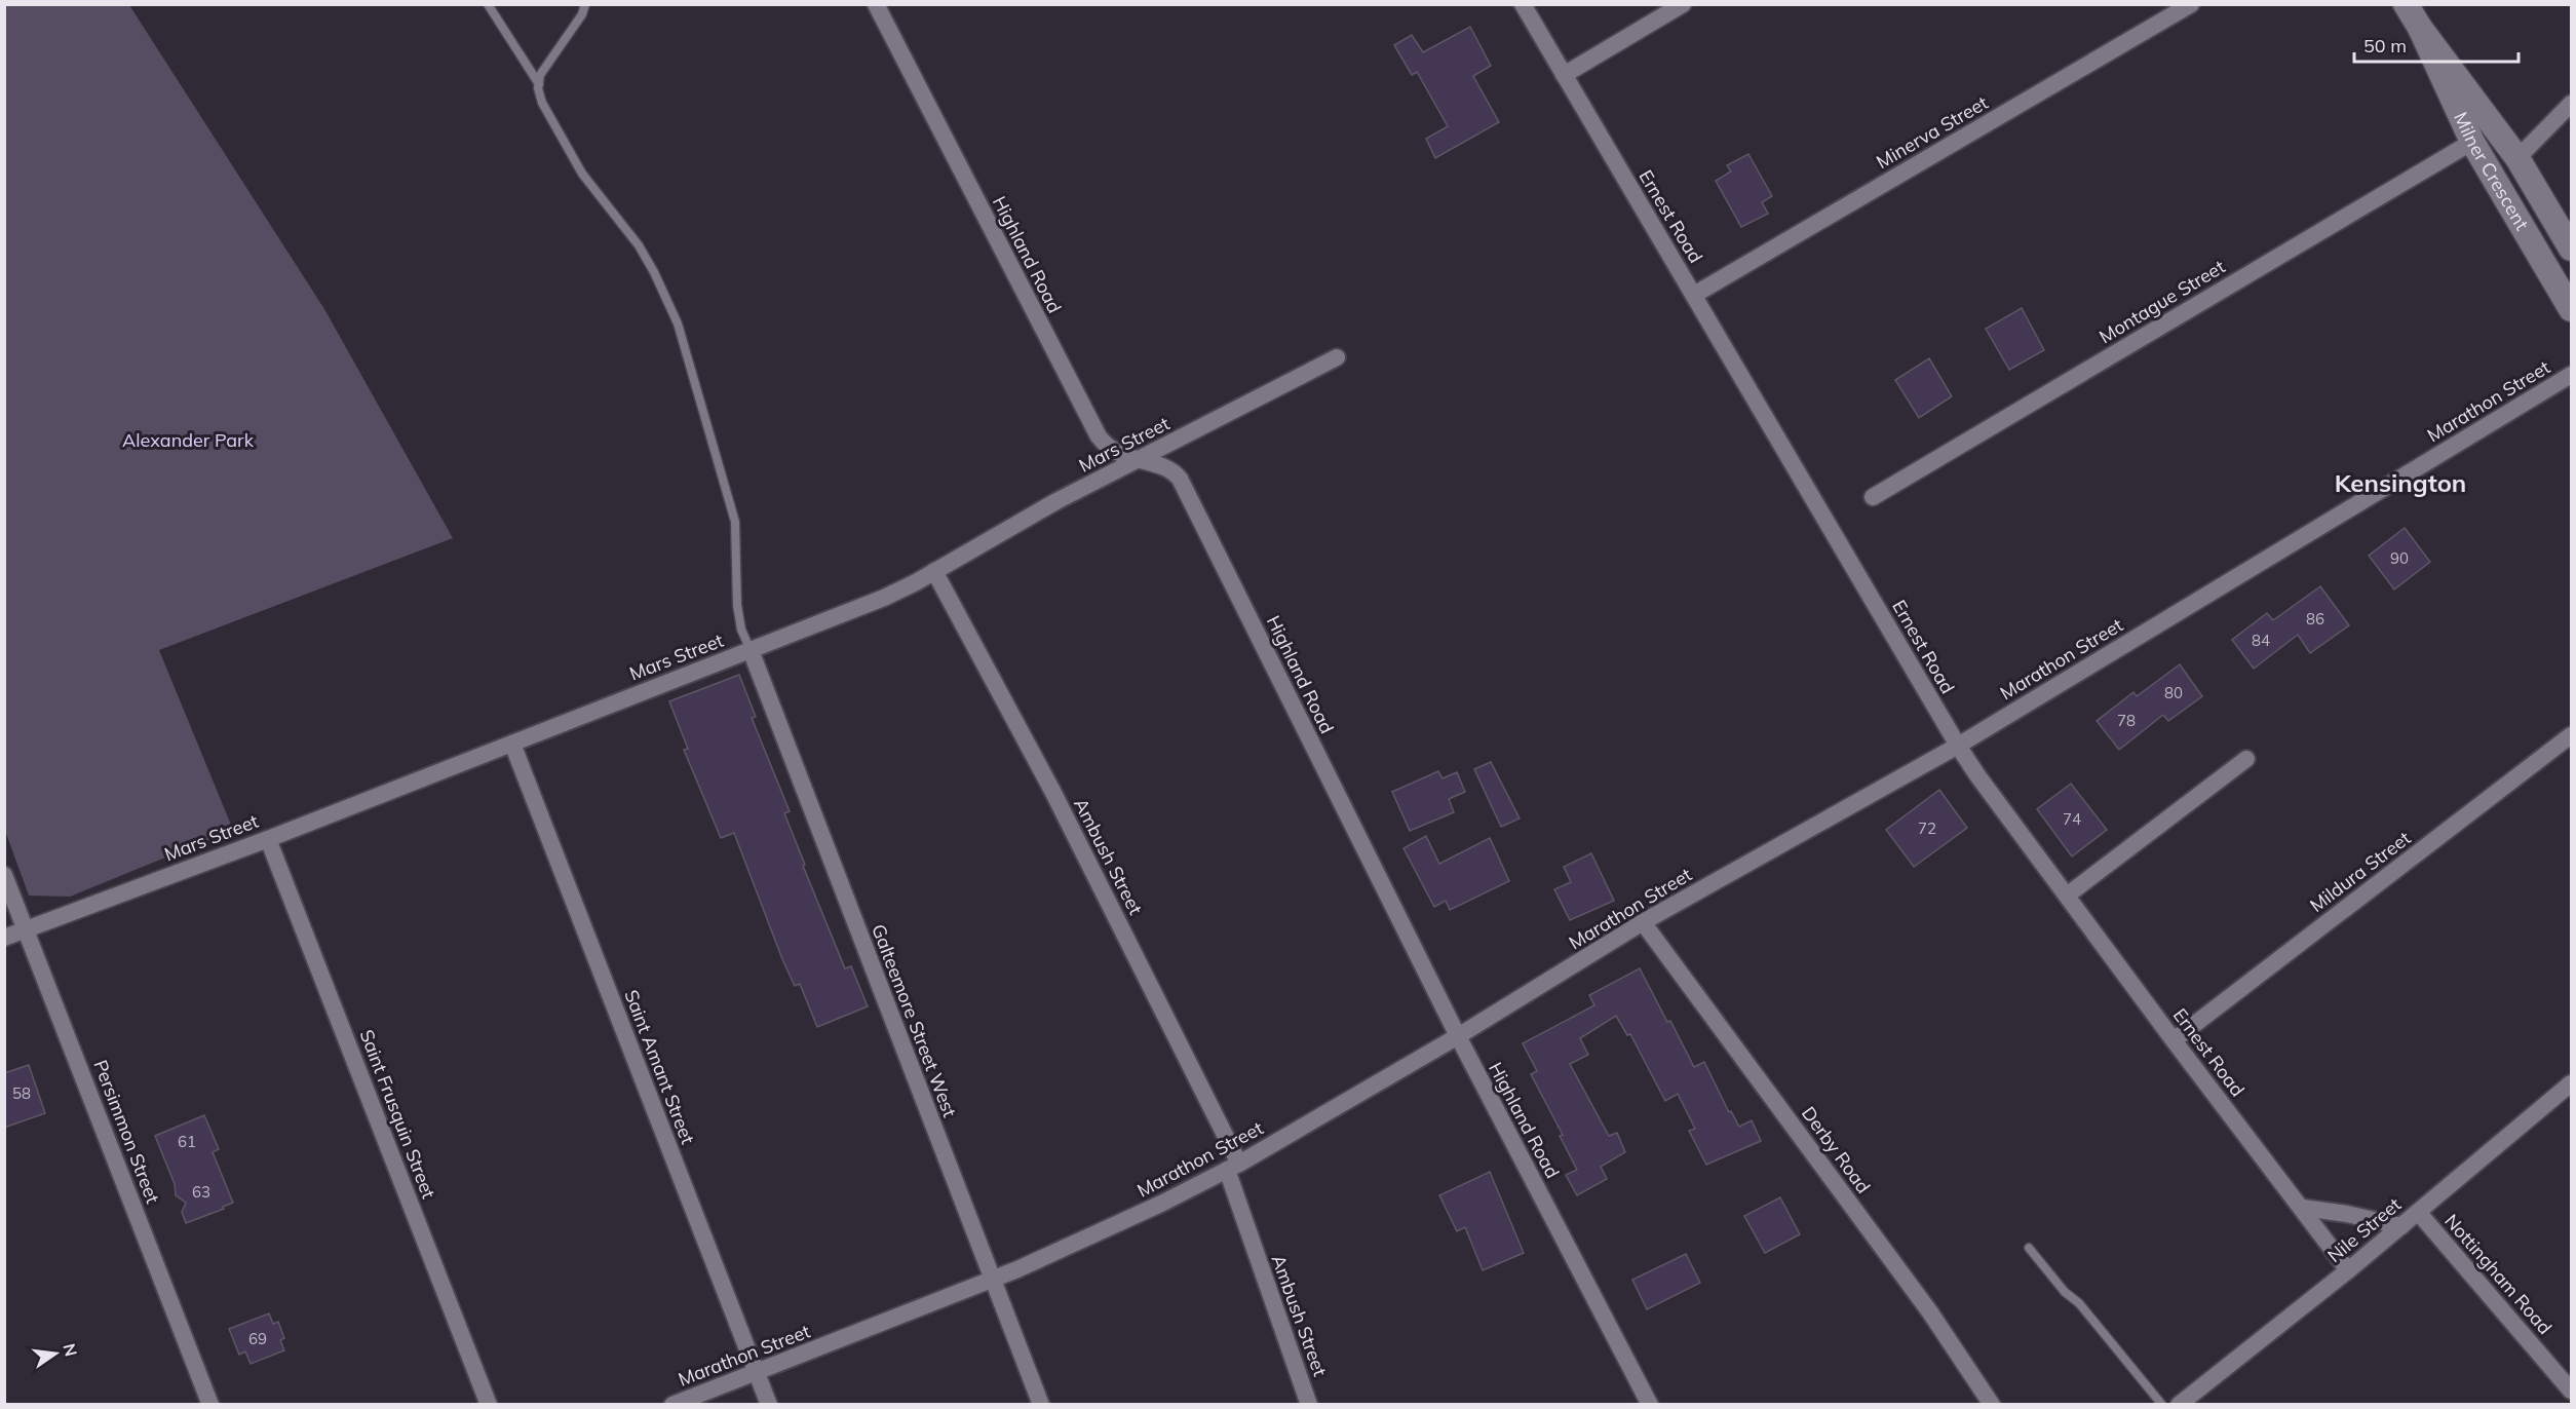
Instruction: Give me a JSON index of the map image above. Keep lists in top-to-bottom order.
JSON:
{
  "streets": {
    "main road": ["Milner Crescent"],
    "street": [
      "Minerva Street",
      "Ernest Road",
      "Highland Road",
      "Montague Street",
      "Marathon Street",
      "Mars Street",
      "Ambush Street",
      "Mildura Street",
      "Galteemore Street West",
      "Saint Amant Street",
      "Saint Frusquin Street",
      "Persimmon Street",
      "Derby Road",
      "Nile Street",
      "Nottingham Road"
    ]
  },
  "crossings": [
    ["Minerva Street", "Ernest Road"],
    ["Milner Crescent", "Montague Street"],
    ["Ernest Road", "Marathon Street"],
    ["Ernest Road", "Mildura Street"],
    ["Ernest Road", "Nile Street"],
    ["Highland Road", "Marathon Street"],
    ["Highland Road", "Mars Street"],
    ["Marathon Street", "Ambush Street"],
    ["Marathon Street", "Galteemore Street West"],
    ["Marathon Street", "Saint Amant Street"],
    ["Marathon Street", "Derby Road"],
    ["Mars Street", "Ambush Street"],
    ["Mars Street", "Galteemore Street West"],
    ["Mars Street", "Saint Amant Street"],
    ["Mars Street", "Saint Frusquin Street"],
    ["Mars Street", "Persimmon Street"],
    ["Nile Street", "Nottingham Road"]
  ],
  "districts": ["Kensington"],
  "parks": ["Alexander Park"],
  "house_numbers": [
    "90",
    "86",
    "84",
    "80",
    "78",
    "74",
    "72",
    "58",
    "61",
    "63",
    "69"
  ],
  "scale_bar": "50 m",
  "north": "right"
}
